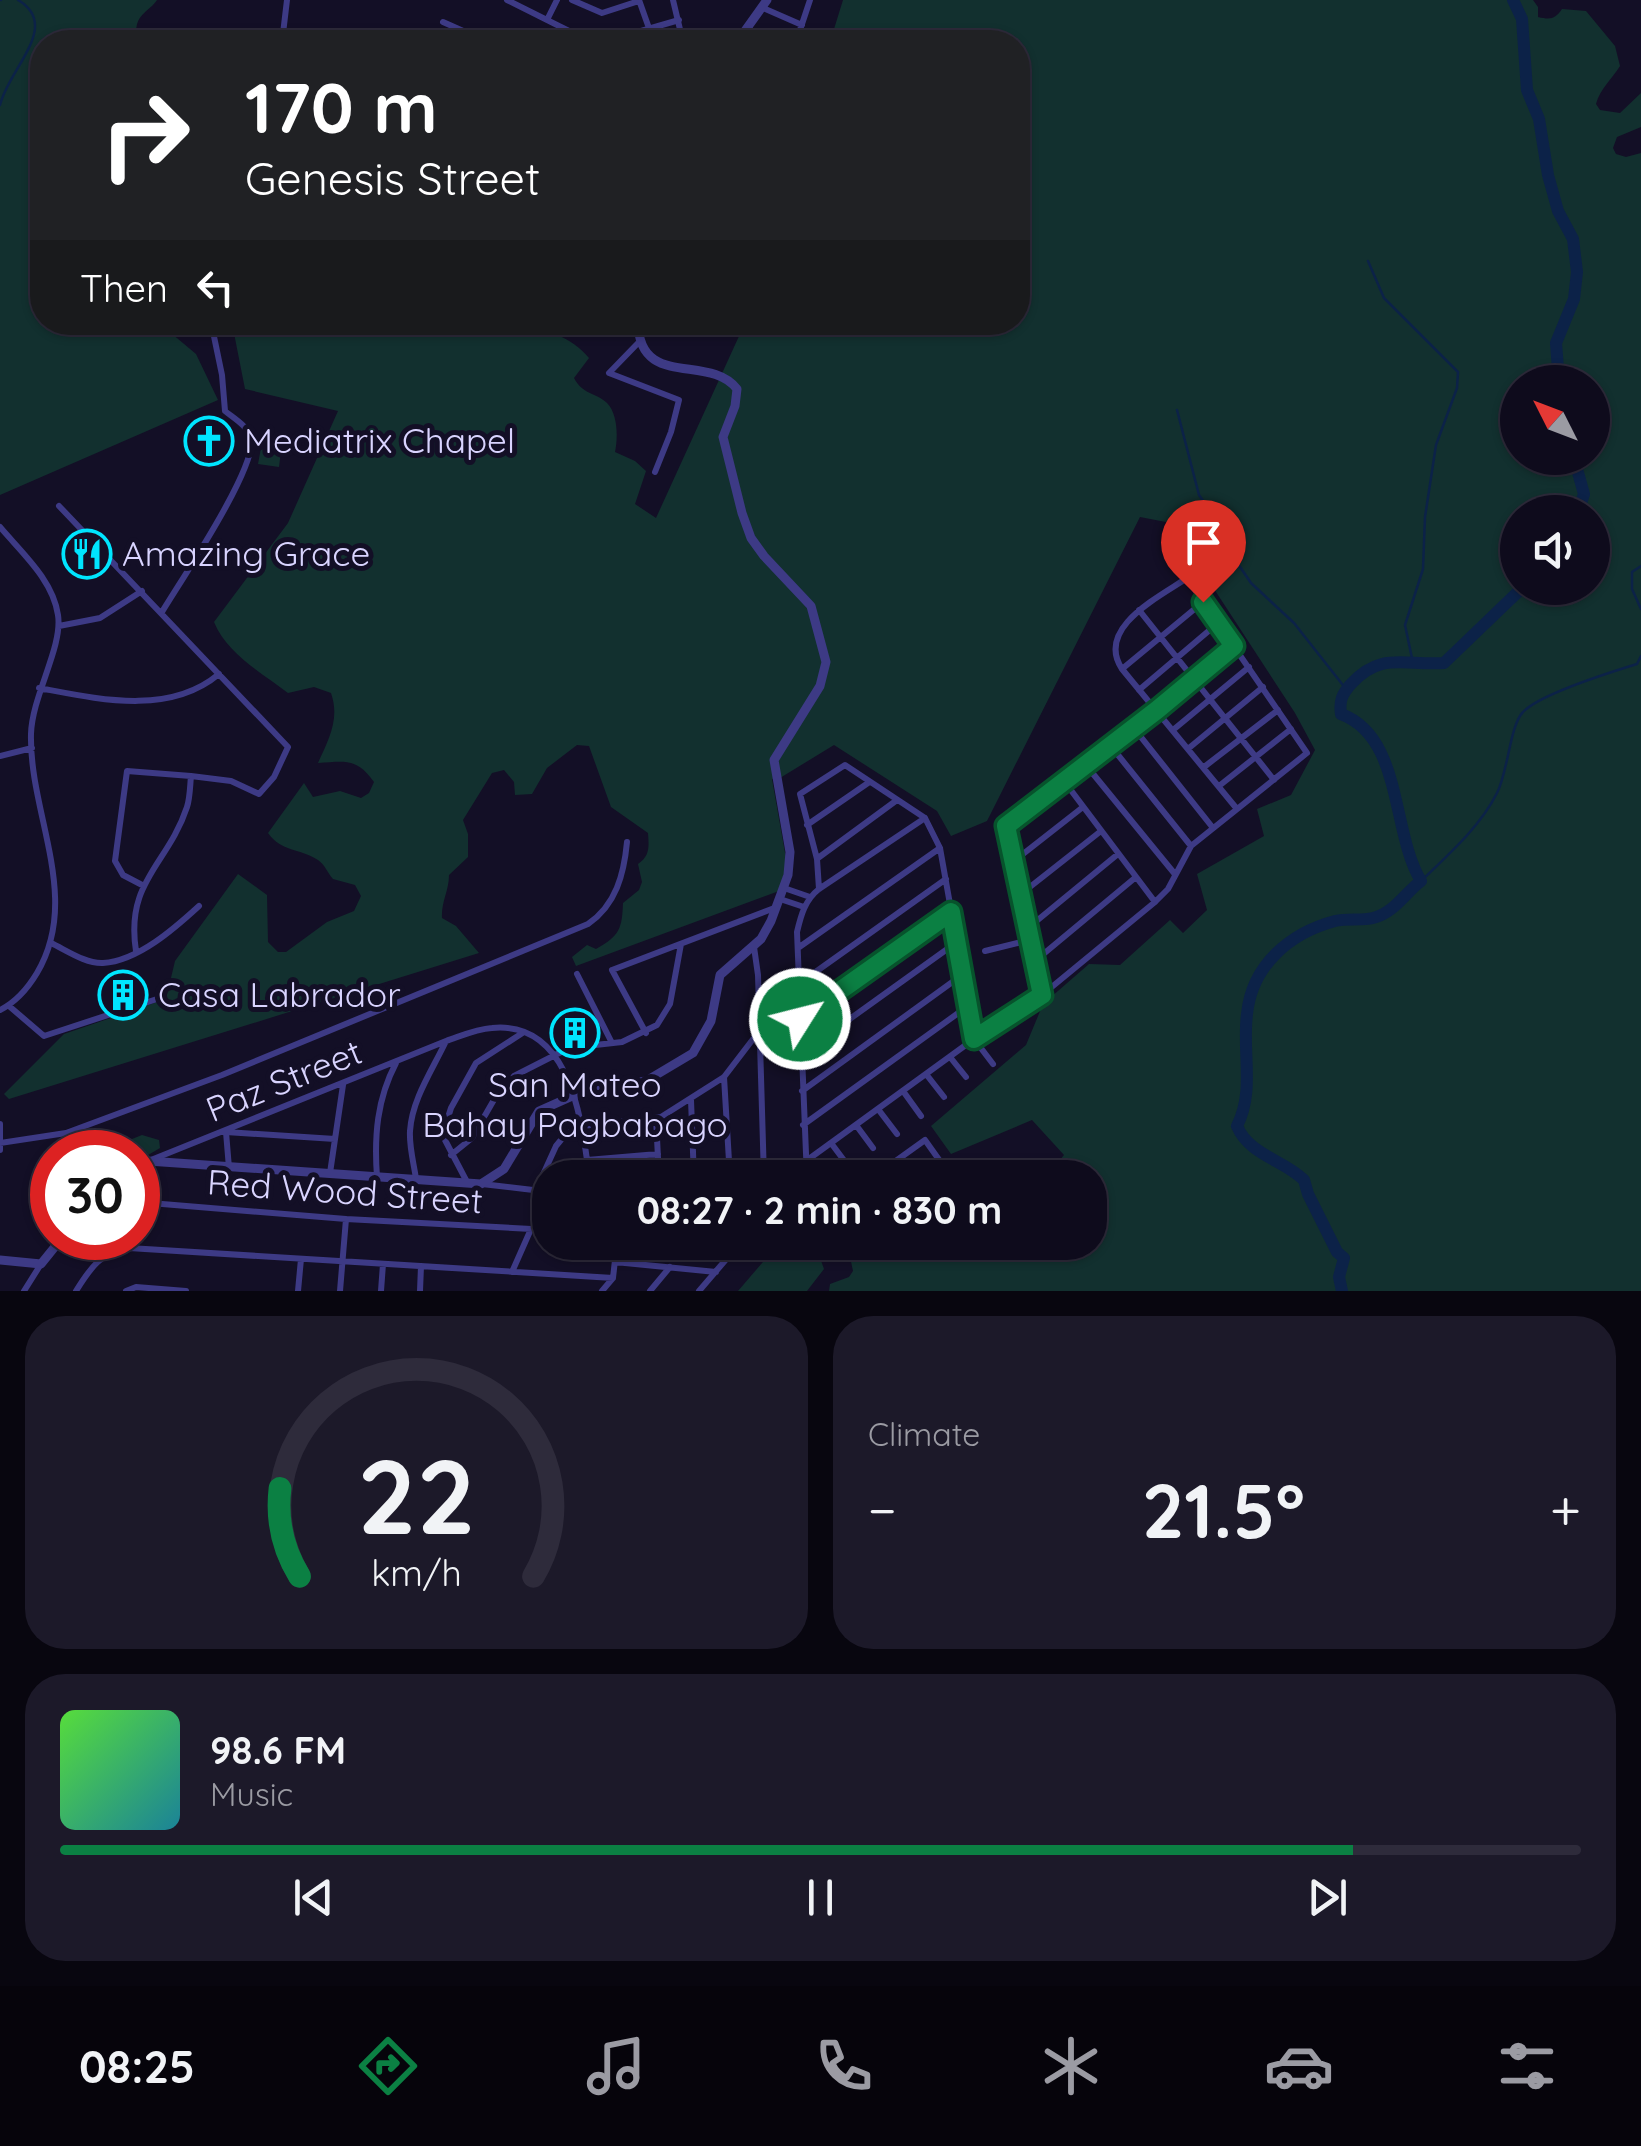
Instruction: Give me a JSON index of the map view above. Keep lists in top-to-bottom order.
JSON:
{
  "streets": {
    "street": ["Paz Street", "Red Wood Street"]
  },
  "places": {
    "church": ["Mediatrix Chapel"],
    "restaurant": ["Amazing Grace"],
    "building": ["Casa Labrador", "San Mateo Bahay Pagbabago"]
  },
  "north": "top left",
  "page": {
    "turn": ["170 m", "Genesis Street"],
    "then": "Then",
    "limit": "30",
    "trip": "08:27 · 2 min · 830 m",
    "tile": "Climate",
    "heat": ["−", "21.5°", "+"],
    "song": ["98.6 FM", "Music"],
    "tabs": "08:25",
    "gauge": ["22", "km/h"]
  }
}
